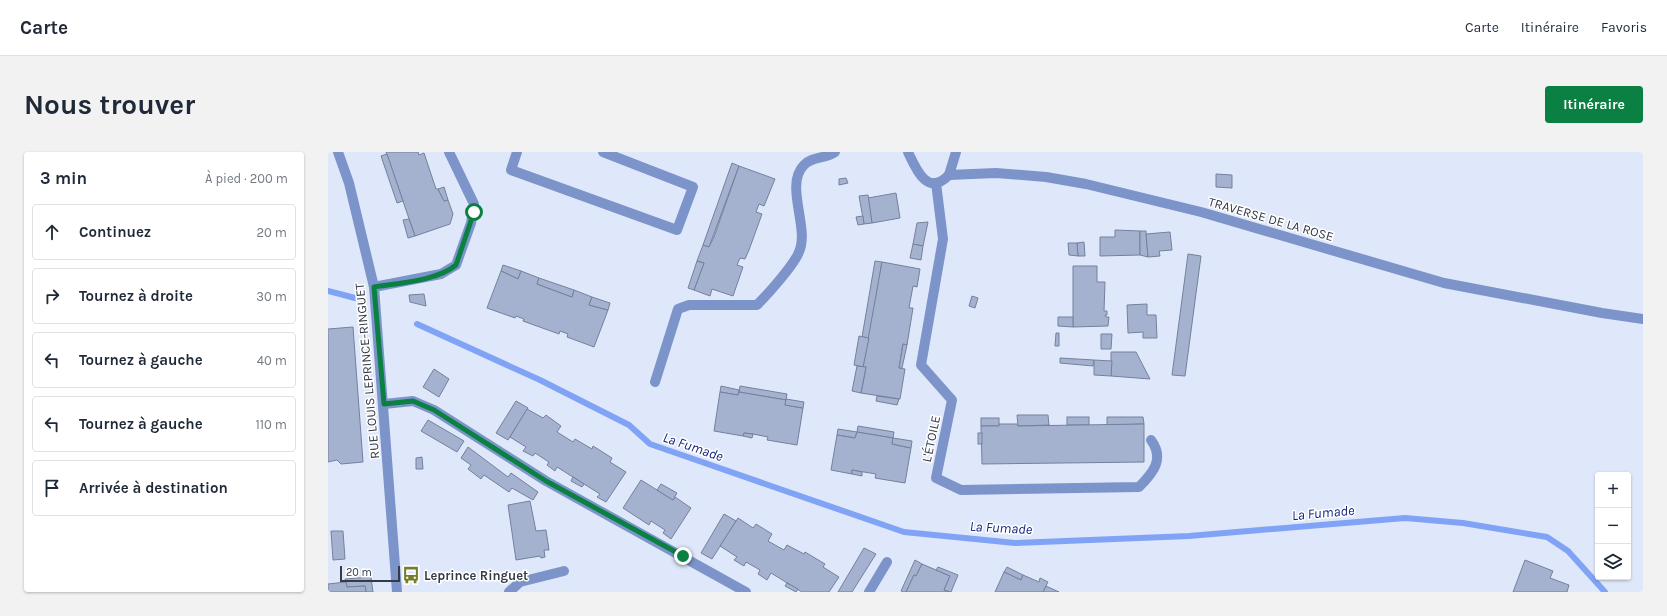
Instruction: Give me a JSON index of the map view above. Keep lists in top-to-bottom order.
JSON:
{
  "streets": {
    "street": ["TRAVERSE DE LA ROSE", "RUE LOUIS LEPRINCE-RINGUET", "L'ÉTOILE"]
  },
  "crossings": [
    ["TRAVERSE DE LA ROSE", "L'ÉTOILE"]
  ],
  "water": ["La Fumade"],
  "places": {
    "bus stop": ["Leprince Ringuet"]
  },
  "scale_bar": "20 m",
  "page": {
    "header": "Carte",
    "nav": ["Carte", "Itinéraire", "Favoris"],
    "buttons": "Itinéraire",
    "title": "Nous trouver",
    "heading": ["3 min", "À pied · 200 m"],
    "list": [
      ["Continuez", "20 m"],
      ["Tournez à droite", "30 m"],
      ["Tournez à gauche", "40 m"],
      ["Tournez à gauche", "110 m"],
      "Arrivée à destination"
    ],
    "map_buttons": ["+", "−"],
    "scale": "20 m"
  }
}
